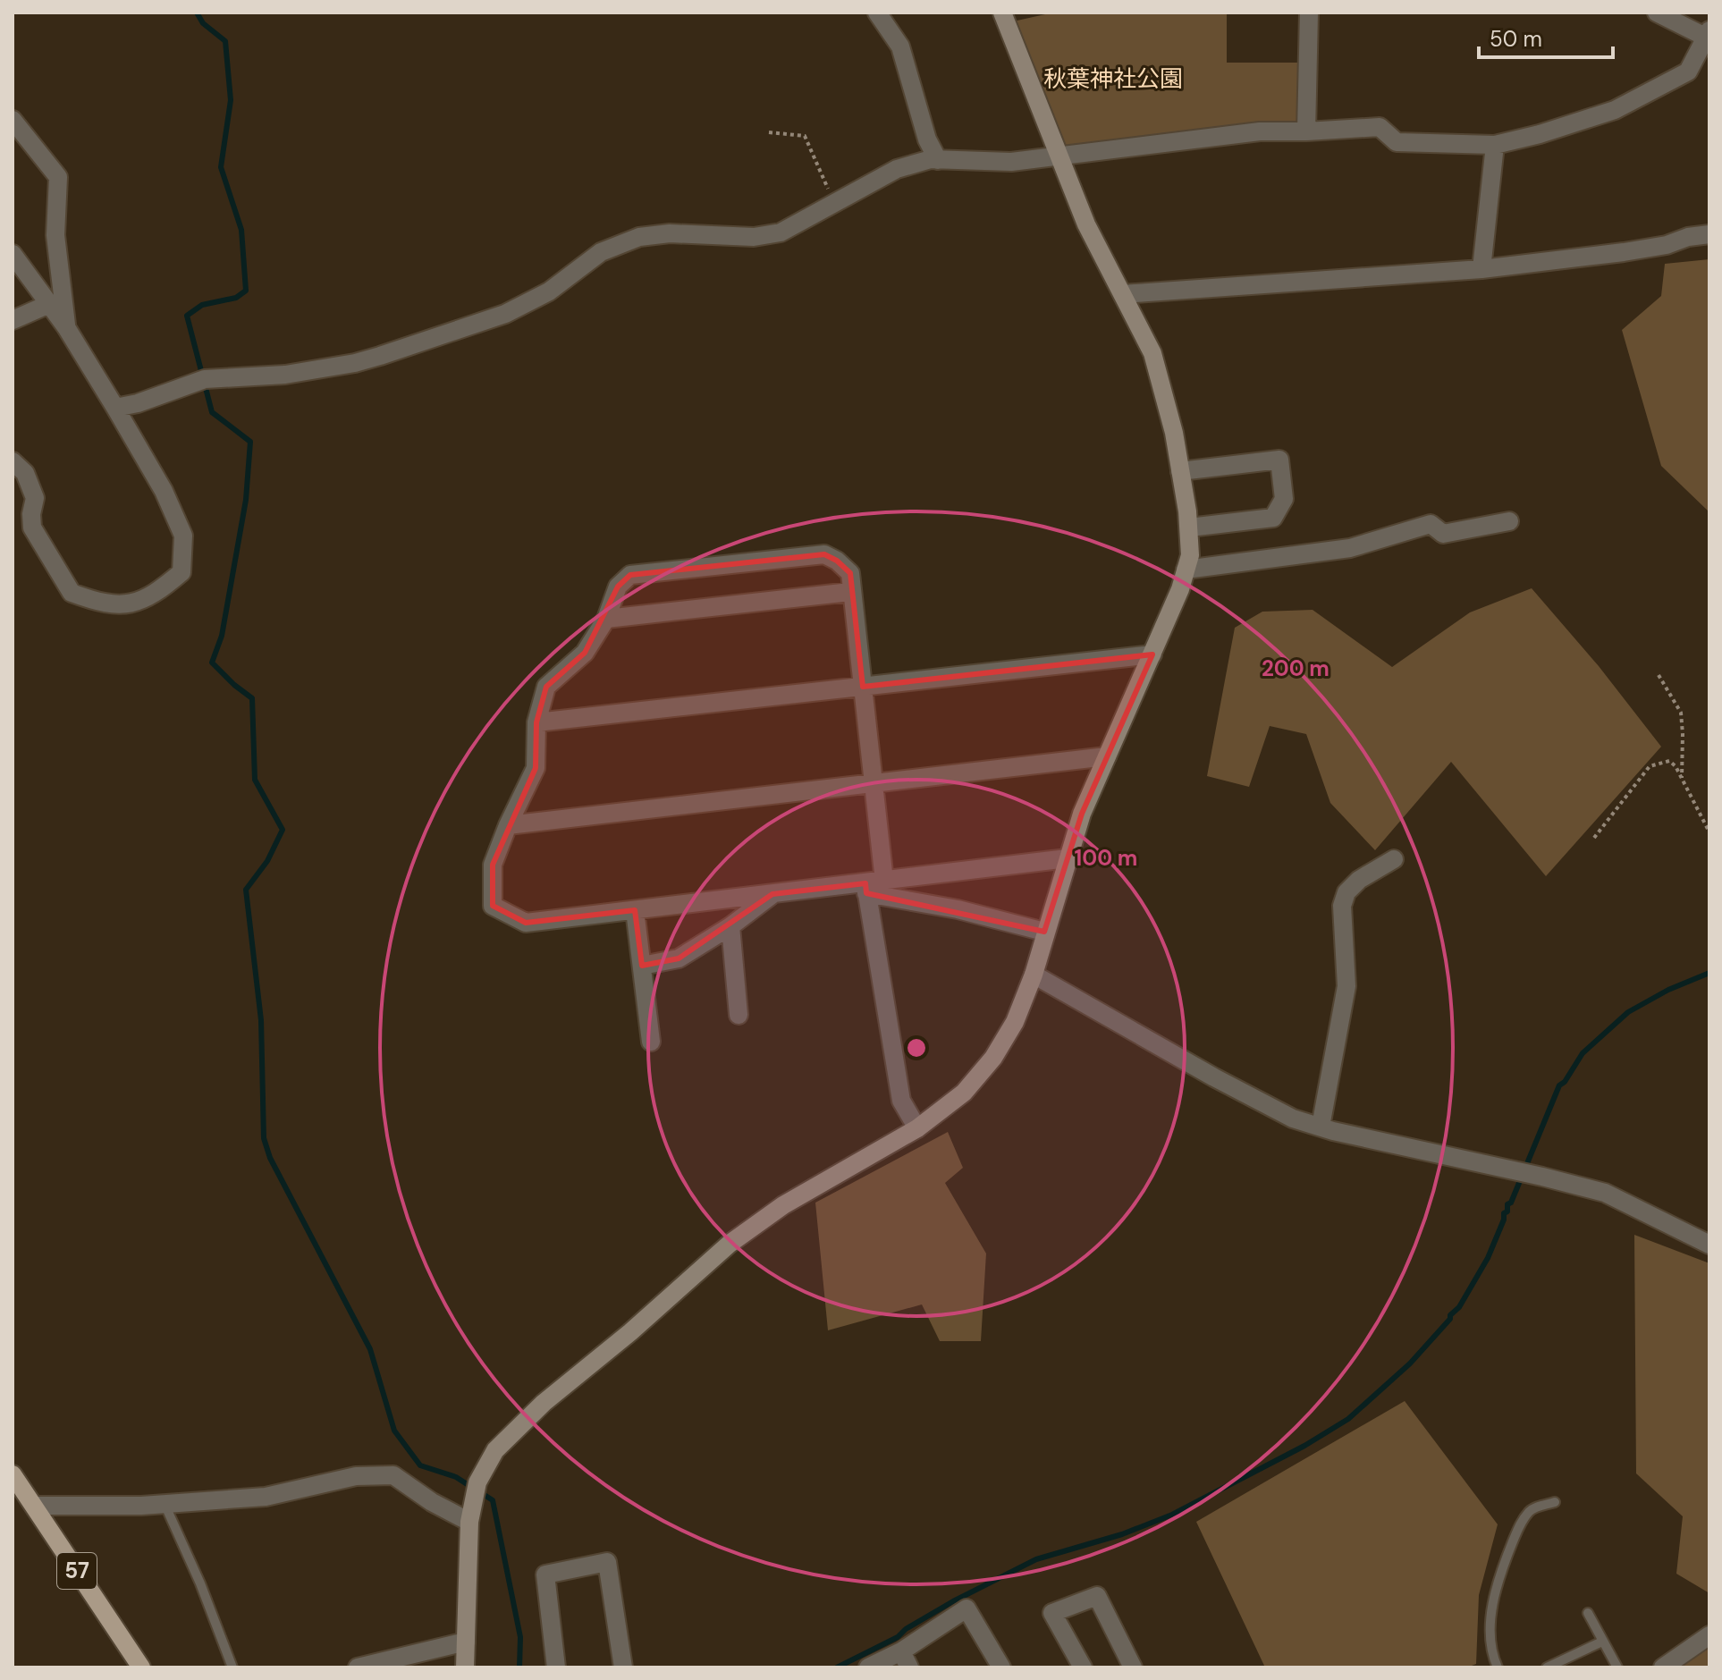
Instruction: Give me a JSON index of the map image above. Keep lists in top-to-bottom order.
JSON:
{
  "streets": {
    "main road": ["57"]
  },
  "parks": ["秋葉神社公園"],
  "scale_bar": "50 m",
  "rings": ["200 m", "100 m"]
}
